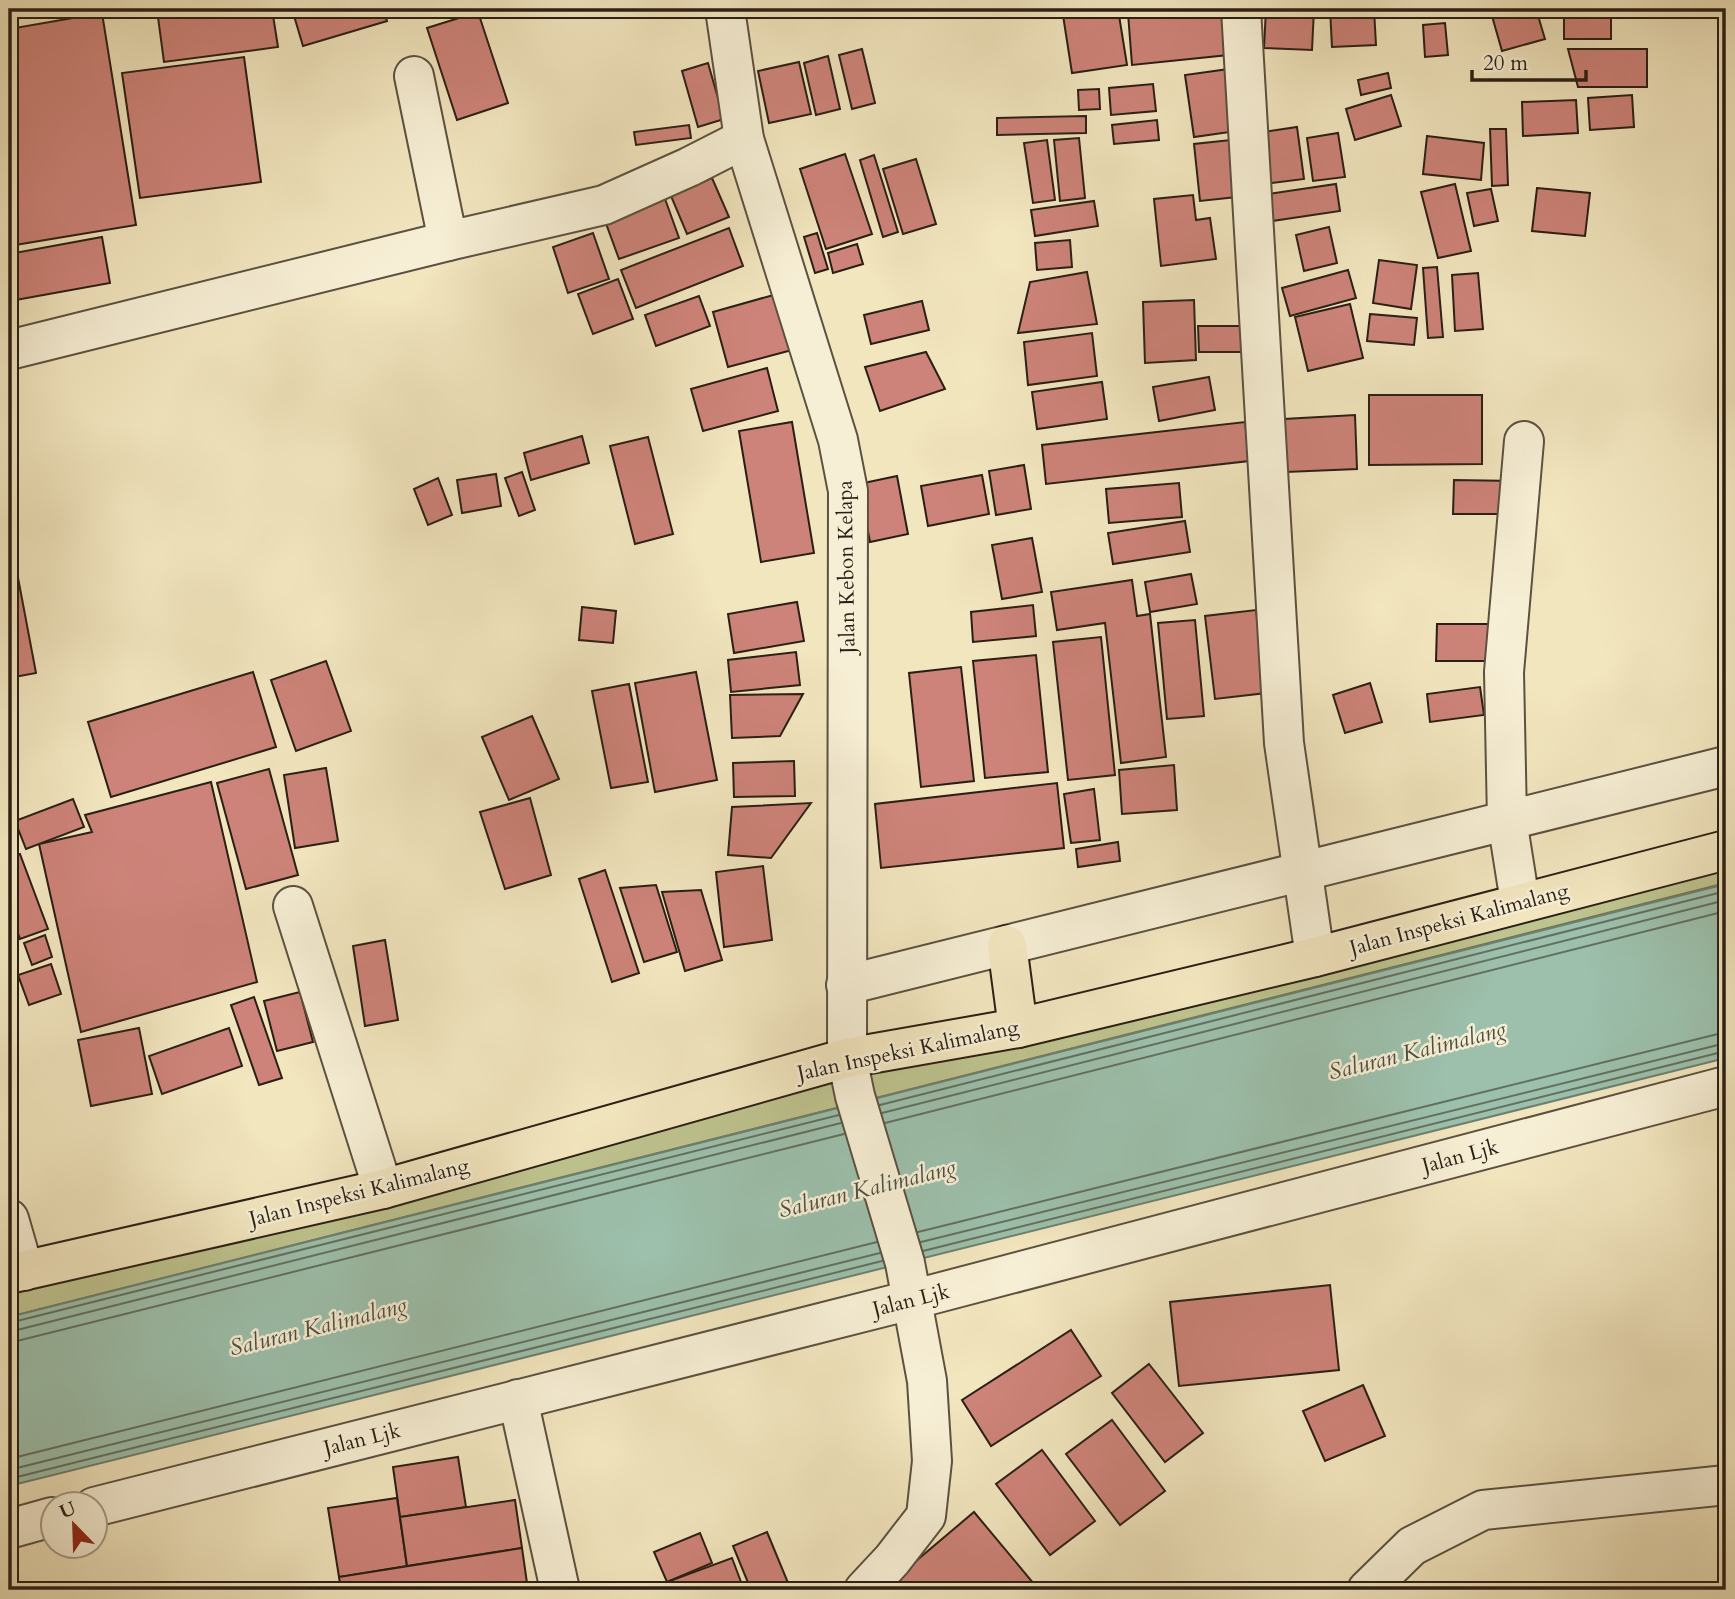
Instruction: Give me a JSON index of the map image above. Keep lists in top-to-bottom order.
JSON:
{
  "streets": {
    "main road": ["Jalan Inspeksi Kalimalang"],
    "street": ["Jalan Kebon Kelapa", "Jalan Ljk"]
  },
  "crossings": [
    ["Jalan Kebon Kelapa", "Jalan Inspeksi Kalimalang"],
    ["Jalan Kebon Kelapa", "Jalan Ljk"]
  ],
  "water": ["Saluran Kalimalang"],
  "scale_bar": "20 m",
  "north": "top left"
}
